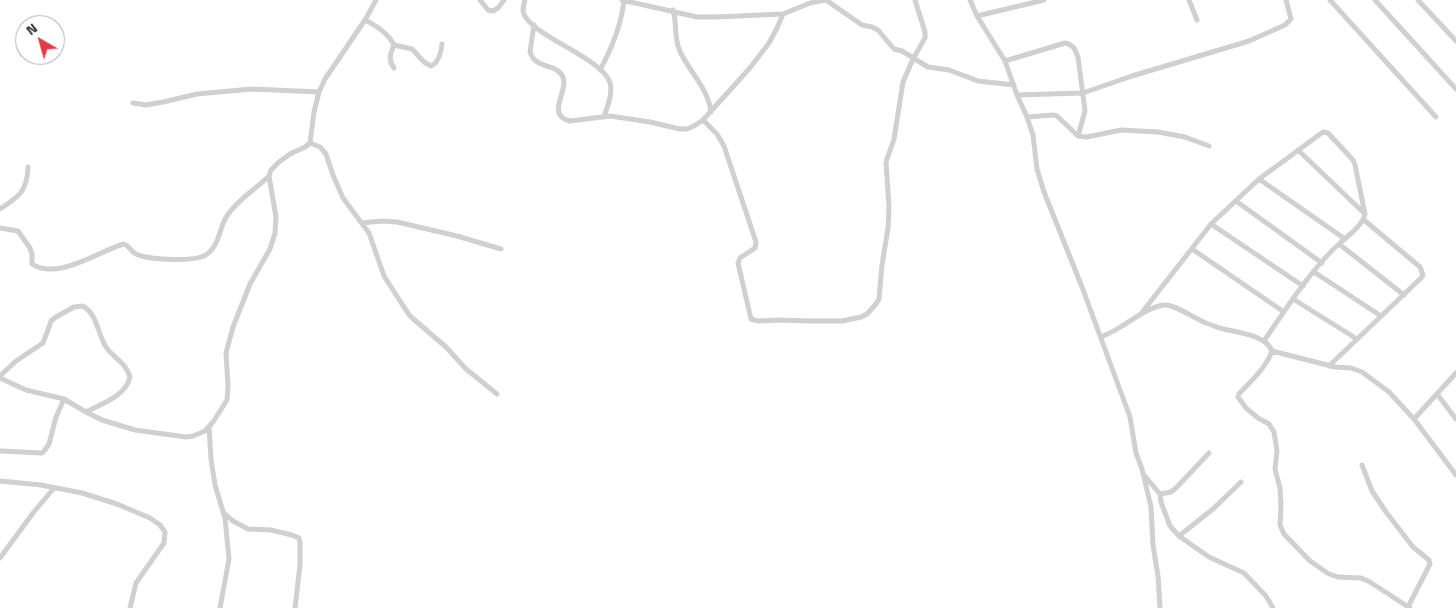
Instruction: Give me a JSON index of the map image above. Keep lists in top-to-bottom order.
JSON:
{
  "north": "top left"
}
